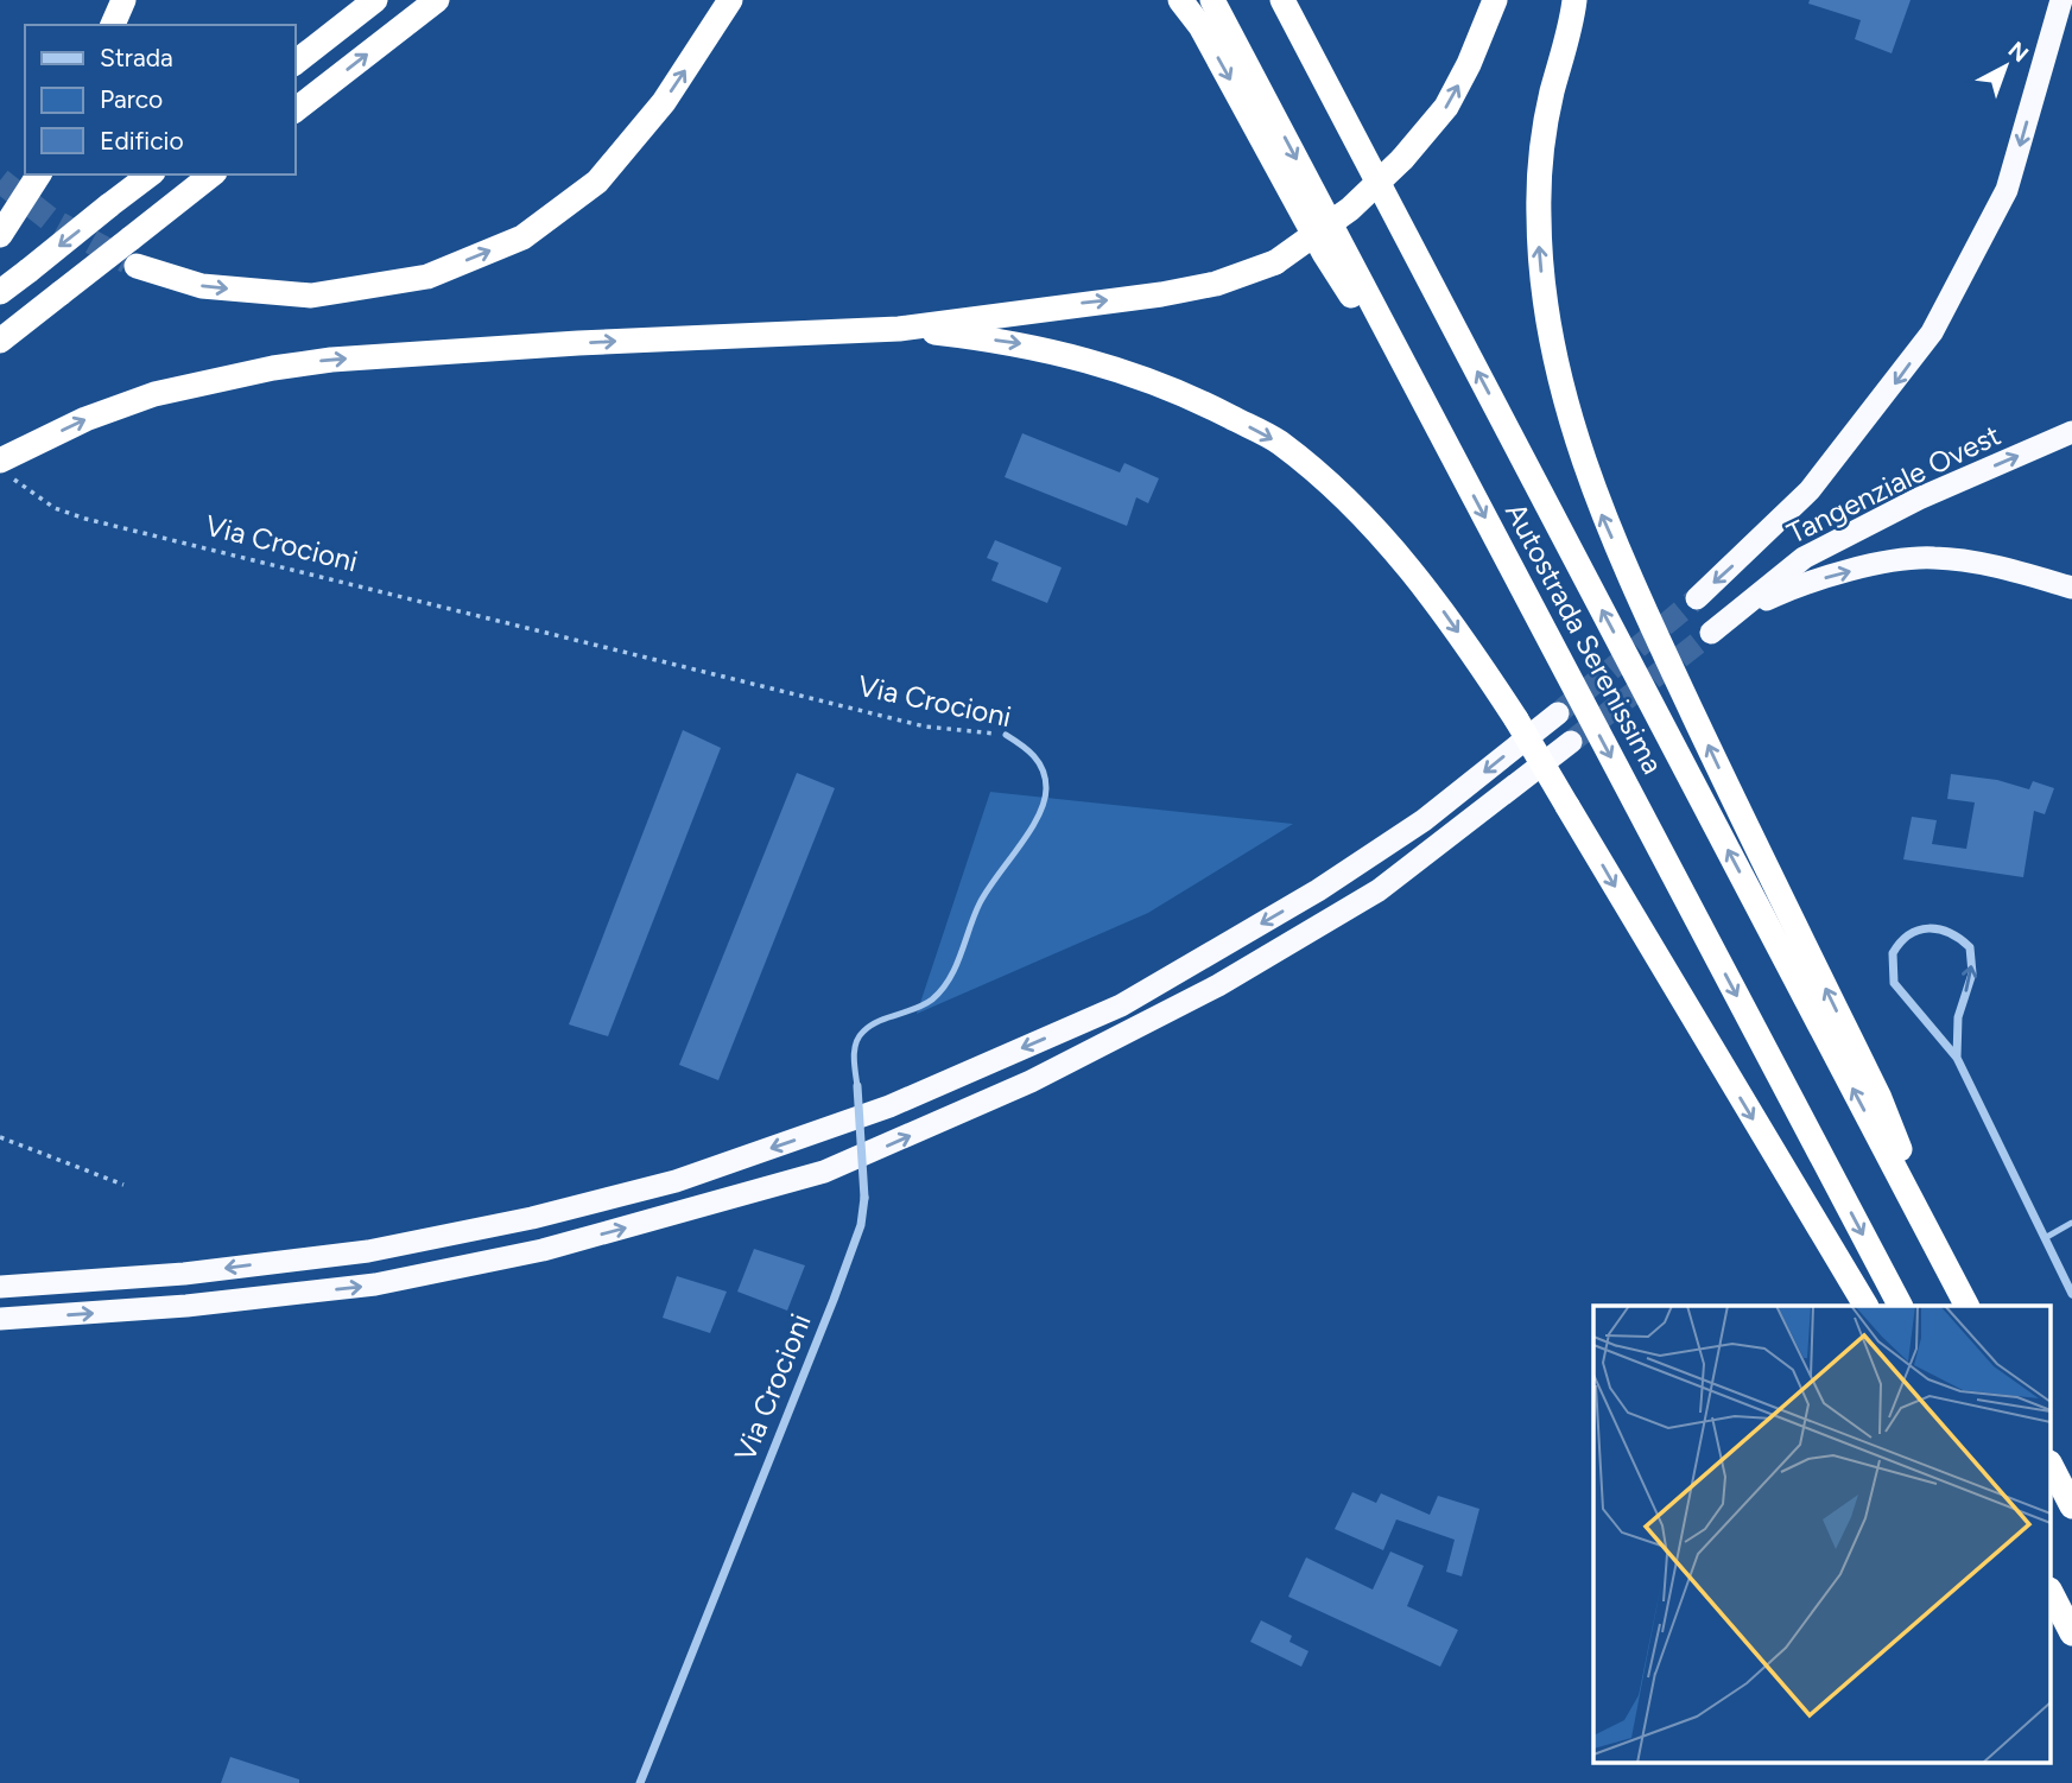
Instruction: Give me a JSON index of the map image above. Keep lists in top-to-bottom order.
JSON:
{
  "streets": {
    "highway": ["Tangenziale Ovest", "Autostrada Serenissima"],
    "street": ["Via Crocioni"]
  },
  "legend": ["Strada", "Parco", "Edificio"],
  "north": "top right"
}
